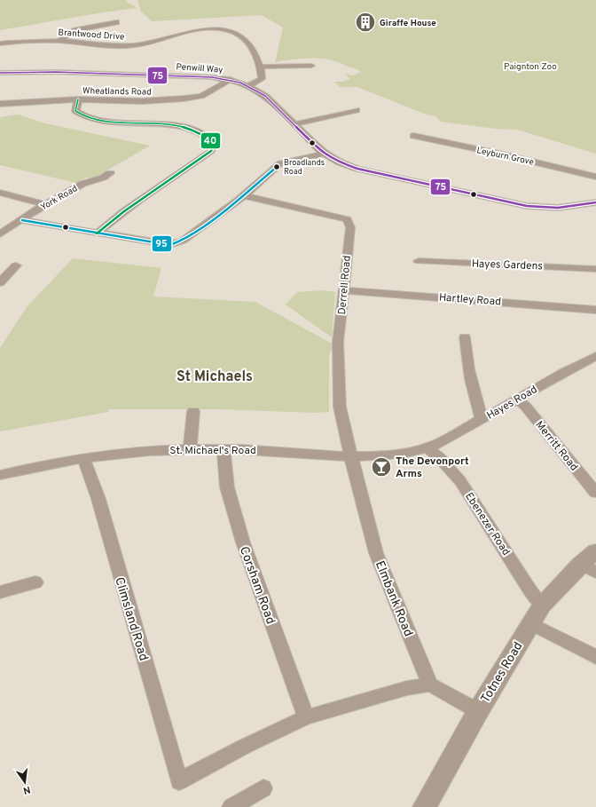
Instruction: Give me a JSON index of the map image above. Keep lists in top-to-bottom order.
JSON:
{
  "streets": {
    "main road": ["Totnes Road"],
    "street": [
      "Brantwood Drive",
      "Penwill Way",
      "Wheatlands Road",
      "Leyburn Grove",
      "York Road",
      "Hayes Gardens",
      "Derrell Road",
      "Hartley Road",
      "Hayes Road",
      "Merritt Road",
      "St. Michael's Road",
      "Ebenezer Road",
      "Corsham Road",
      "Elmbank Road",
      "Climsland Road"
    ]
  },
  "crossings": [
    ["Penwill Way", "Wheatlands Road"],
    ["Derrell Road", "Hartley Road"],
    ["Derrell Road", "St. Michael's Road"],
    ["Derrell Road", "Elmbank Road"],
    ["Hayes Road", "Merritt Road"],
    ["Hayes Road", "St. Michael's Road"],
    ["Hayes Road", "Ebenezer Road"],
    ["St. Michael's Road", "Ebenezer Road"],
    ["St. Michael's Road", "Corsham Road"],
    ["St. Michael's Road", "Elmbank Road"],
    ["St. Michael's Road", "Climsland Road"],
    ["Ebenezer Road", "Totnes Road"],
    ["Corsham Road", "Climsland Road"]
  ],
  "districts": ["St Michaels"],
  "parks": ["Paignton Zoo"],
  "places": {
    "building": ["Giraffe House"],
    "other": ["Broadlands Road"],
    "bar": ["The Devonport Arms"]
  },
  "lines": ["transit line 75", "transit line 40", "transit line 95"],
  "north": "bottom"
}
